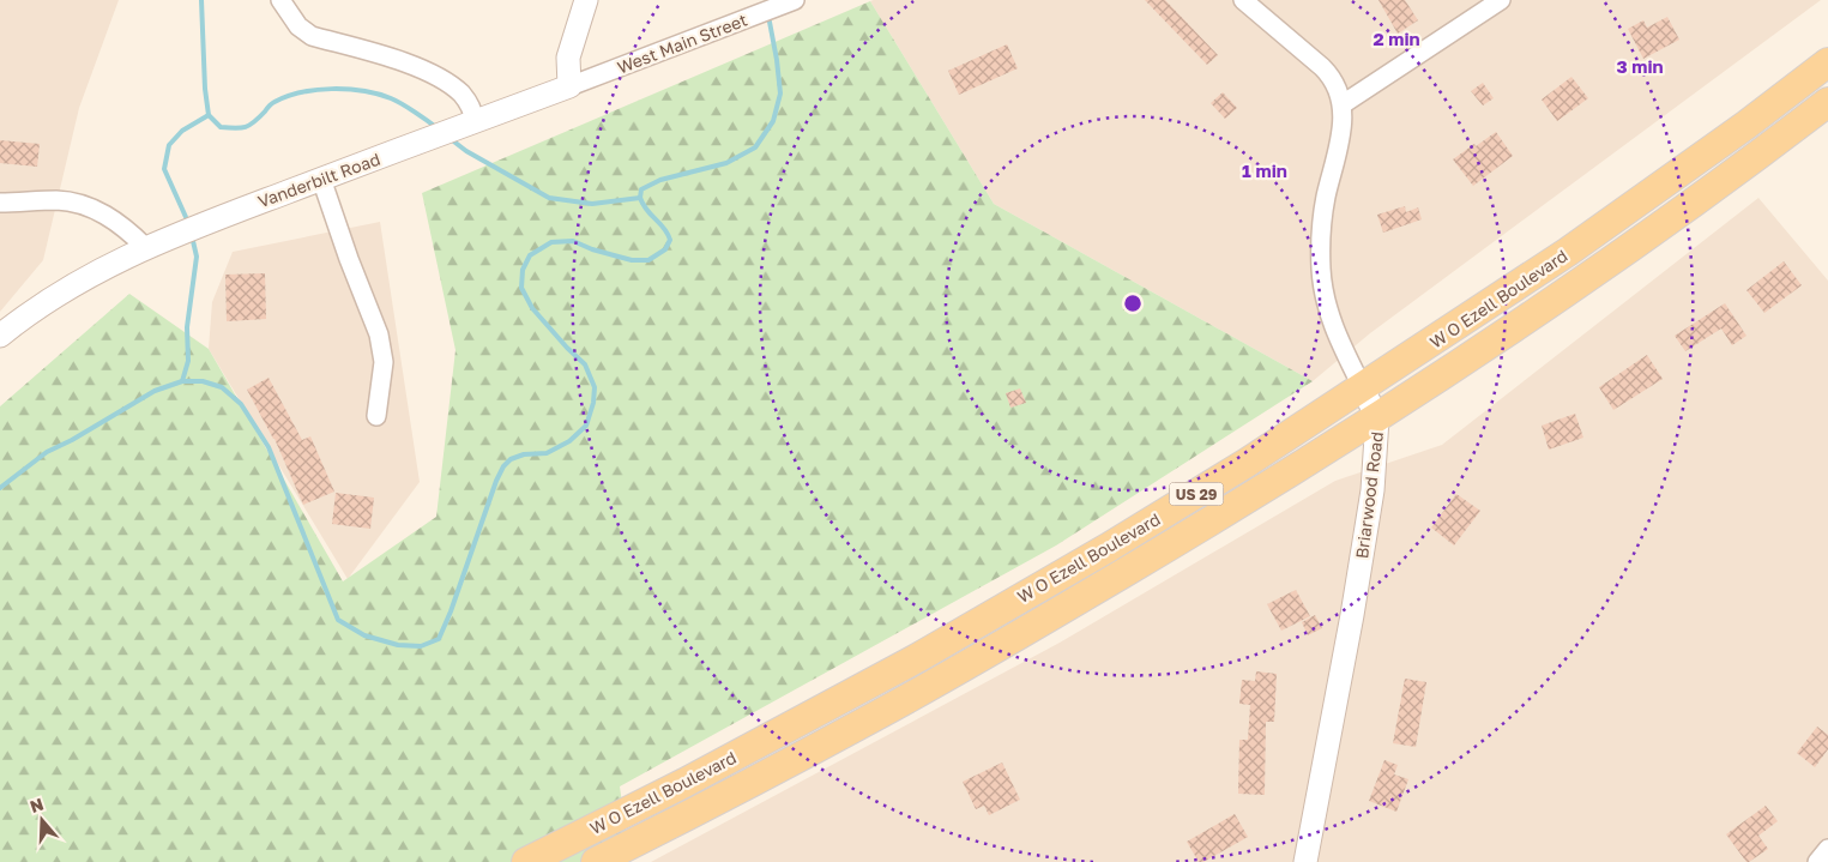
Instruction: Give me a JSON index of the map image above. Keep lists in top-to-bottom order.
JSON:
{
  "streets": {
    "main road": ["W O Ezell Boulevard", "US 29"],
    "street": ["West Main Street", "Vanderbilt Road", "Briarwood Road"]
  },
  "crossings": [
    ["West Main Street", "Vanderbilt Road"],
    ["W O Ezell Boulevard", "Briarwood Road"]
  ],
  "north": "top",
  "rings": ["2 min", "3 min", "1 min"]
}
